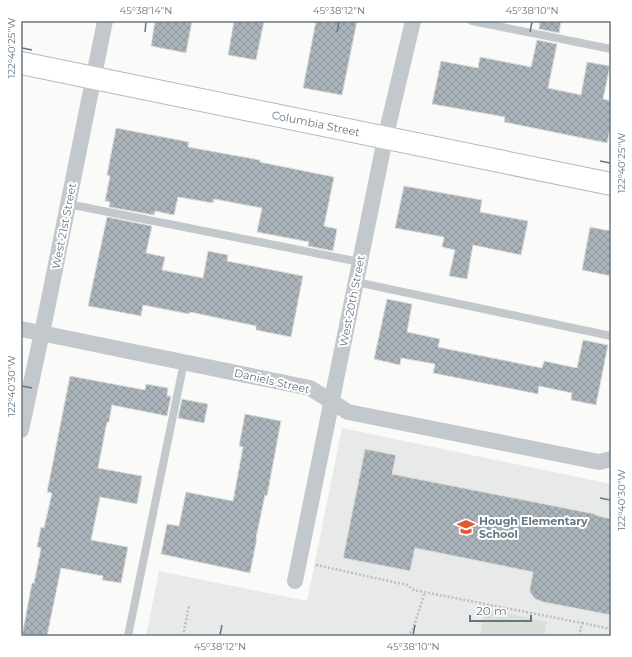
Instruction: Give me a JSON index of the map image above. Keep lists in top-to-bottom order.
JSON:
{
  "streets": {
    "street": [
      "Columbia Street",
      "West 21st Street",
      "West 20th Street",
      "Daniels Street"
    ]
  },
  "crossings": [
    ["Columbia Street", "West 21st Street"],
    ["Columbia Street", "West 20th Street"],
    ["West 21st Street", "Daniels Street"],
    ["West 20th Street", "Daniels Street"]
  ],
  "places": {
    "school or university": ["Hough Elementary School"]
  },
  "scale_bar": "20 m",
  "coordinates": [
    "45°38'14\"N",
    "45°38'12\"N",
    "45°38'10\"N",
    "122°40'25\"W",
    "122°40'30\"W"
  ]
}
